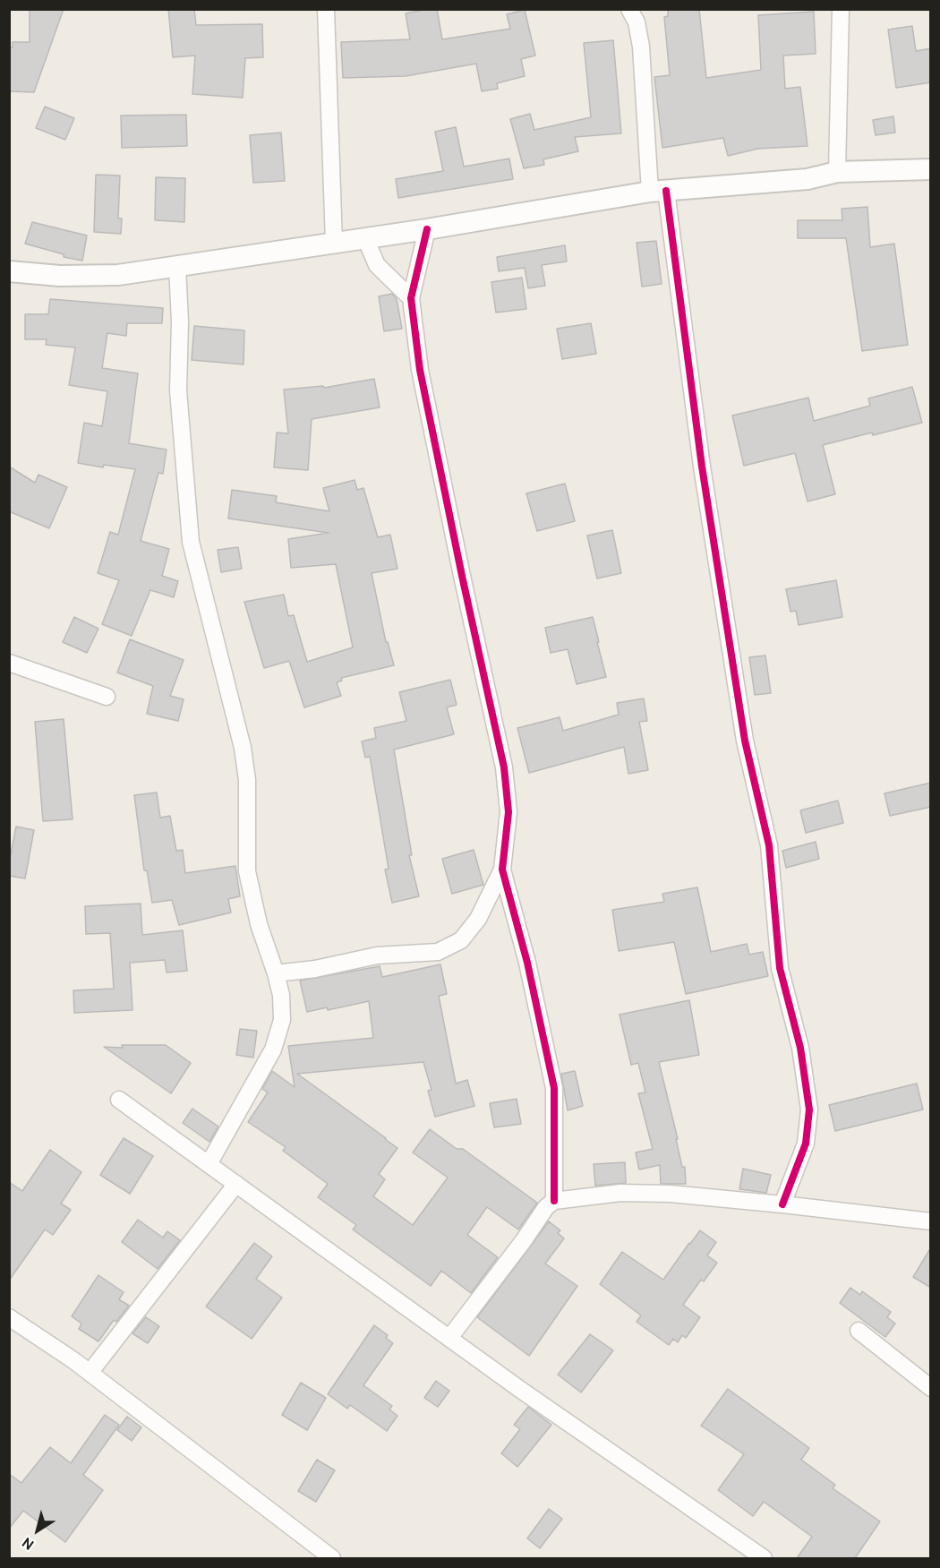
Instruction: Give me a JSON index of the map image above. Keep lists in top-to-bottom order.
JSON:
{
  "north": "bottom left"
}
